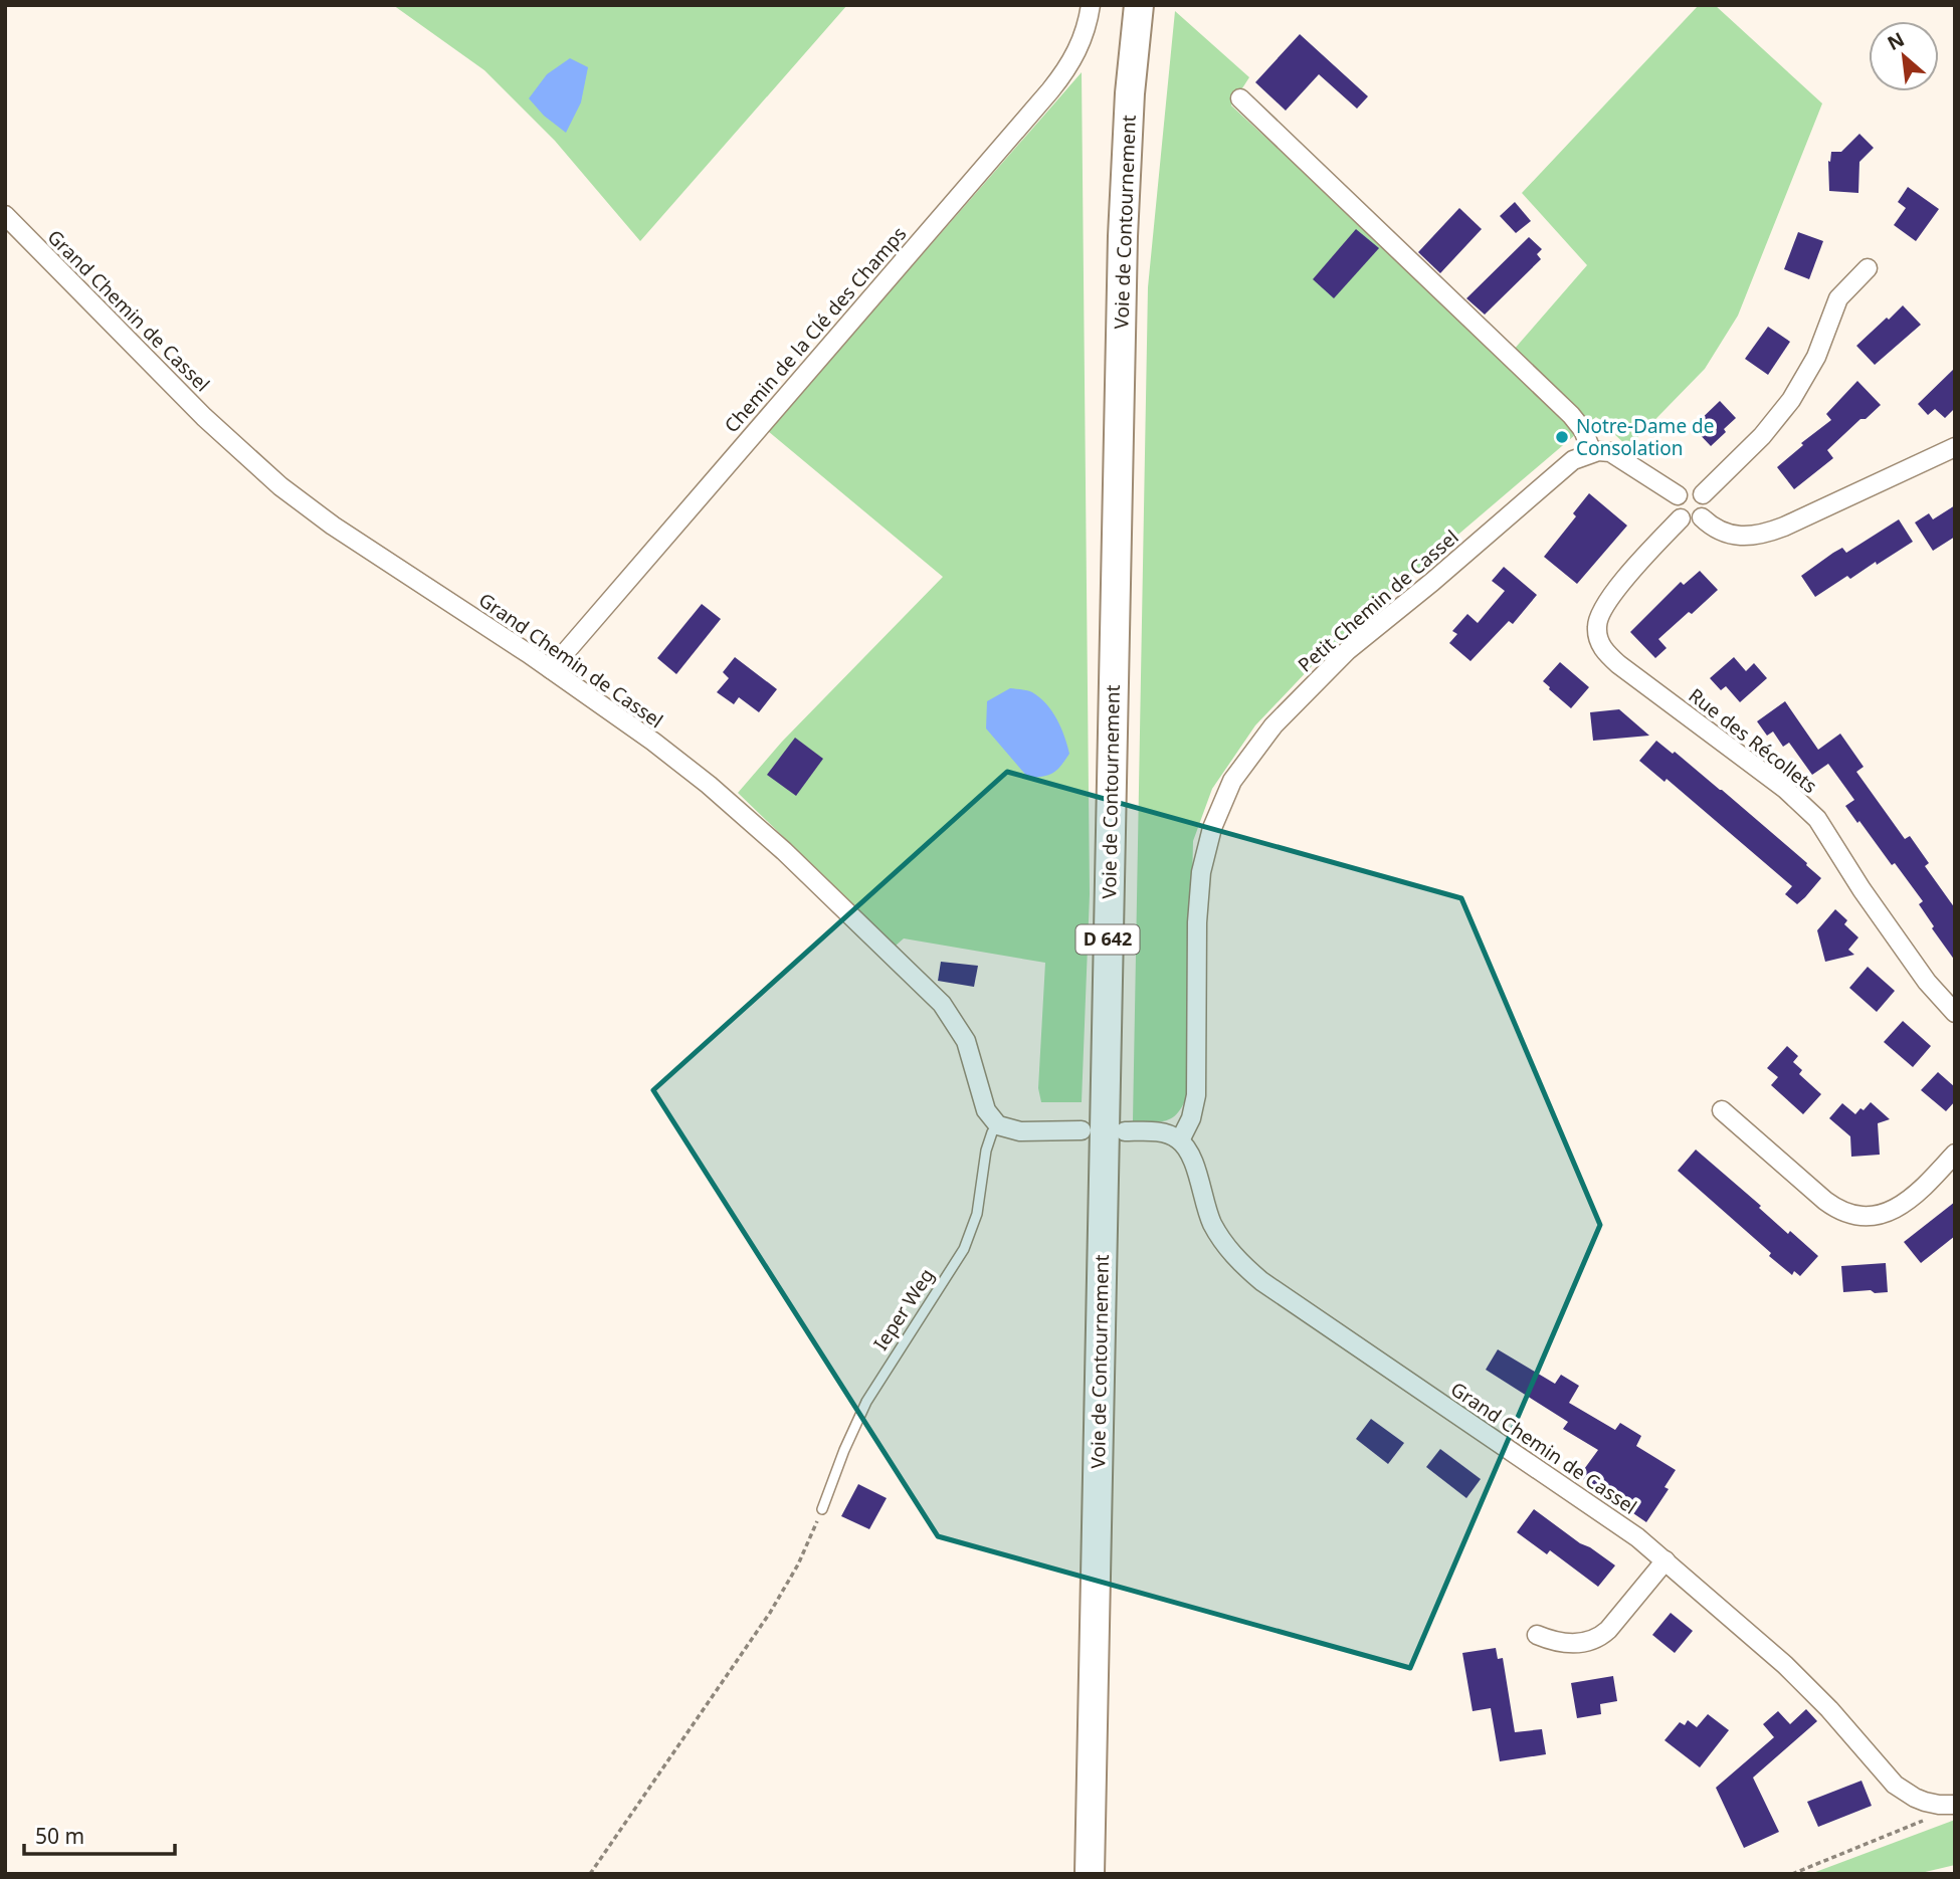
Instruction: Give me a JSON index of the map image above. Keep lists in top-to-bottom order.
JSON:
{
  "streets": {
    "highway": ["Voie de Contournement", "D 642"],
    "street": [
      "Grand Chemin de Cassel",
      "Chemin de la Clé des Champs",
      "Petit Chemin de Cassel",
      "Rue des Récollets"
    ],
    "lane": ["Ieper Weg"]
  },
  "crossings": [
    ["Grand Chemin de Cassel", "Chemin de la Clé des Champs"],
    ["Grand Chemin de Cassel", "Petit Chemin de Cassel"],
    ["Grand Chemin de Cassel", "Ieper Weg"]
  ],
  "places": ["Notre-Dame de Consolation"],
  "scale_bar": "50 m",
  "north": "top left"
}
